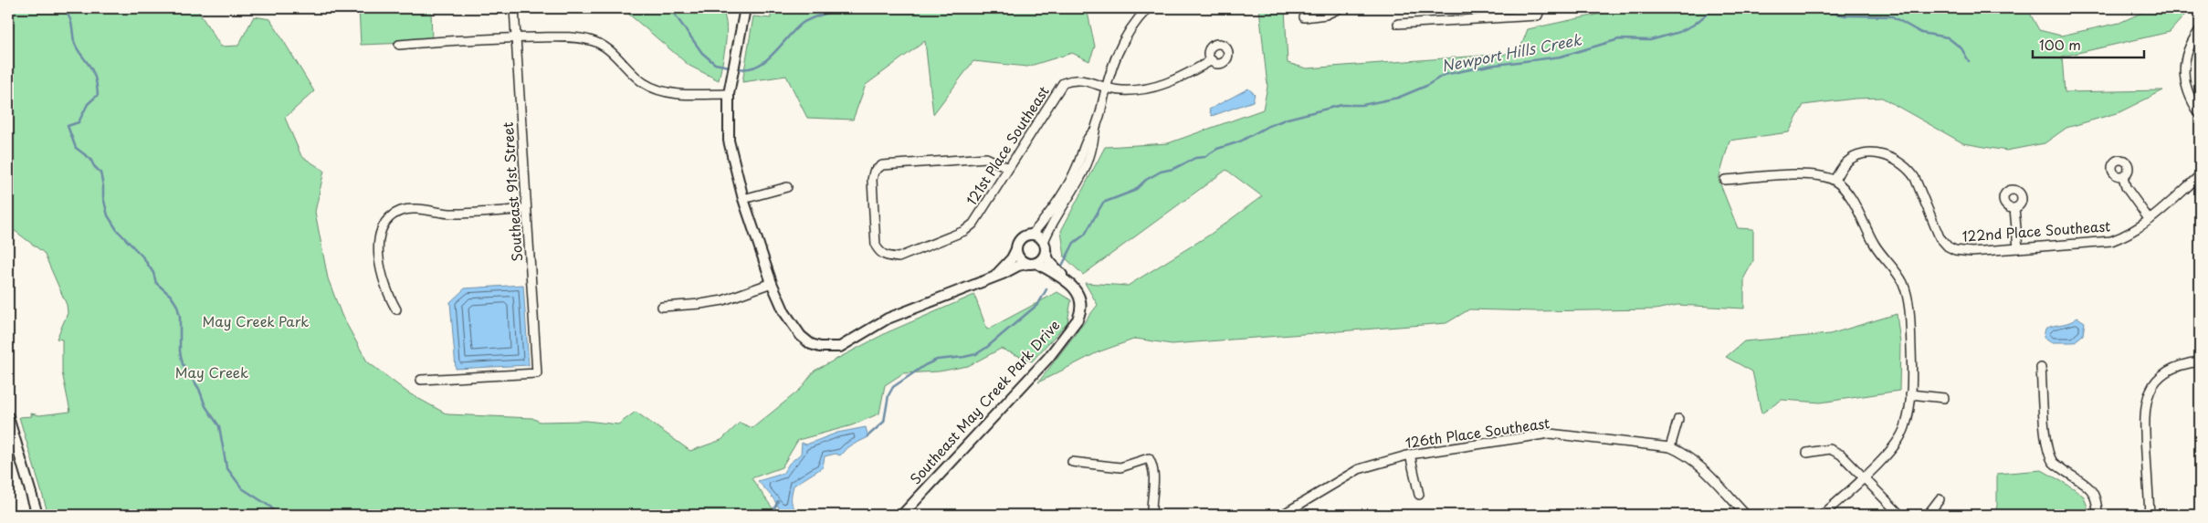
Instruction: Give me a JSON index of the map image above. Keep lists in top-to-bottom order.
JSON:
{
  "streets": {
    "street": [
      "121st Place Southeast",
      "Southeast 91st Street",
      "122nd Place Southeast",
      "Southeast May Creek Park Drive",
      "126th Place Southeast"
    ]
  },
  "water": ["Newport Hills Creek"],
  "parks": ["May Creek Park", "May Creek"],
  "scale_bar": "100 m"
}
